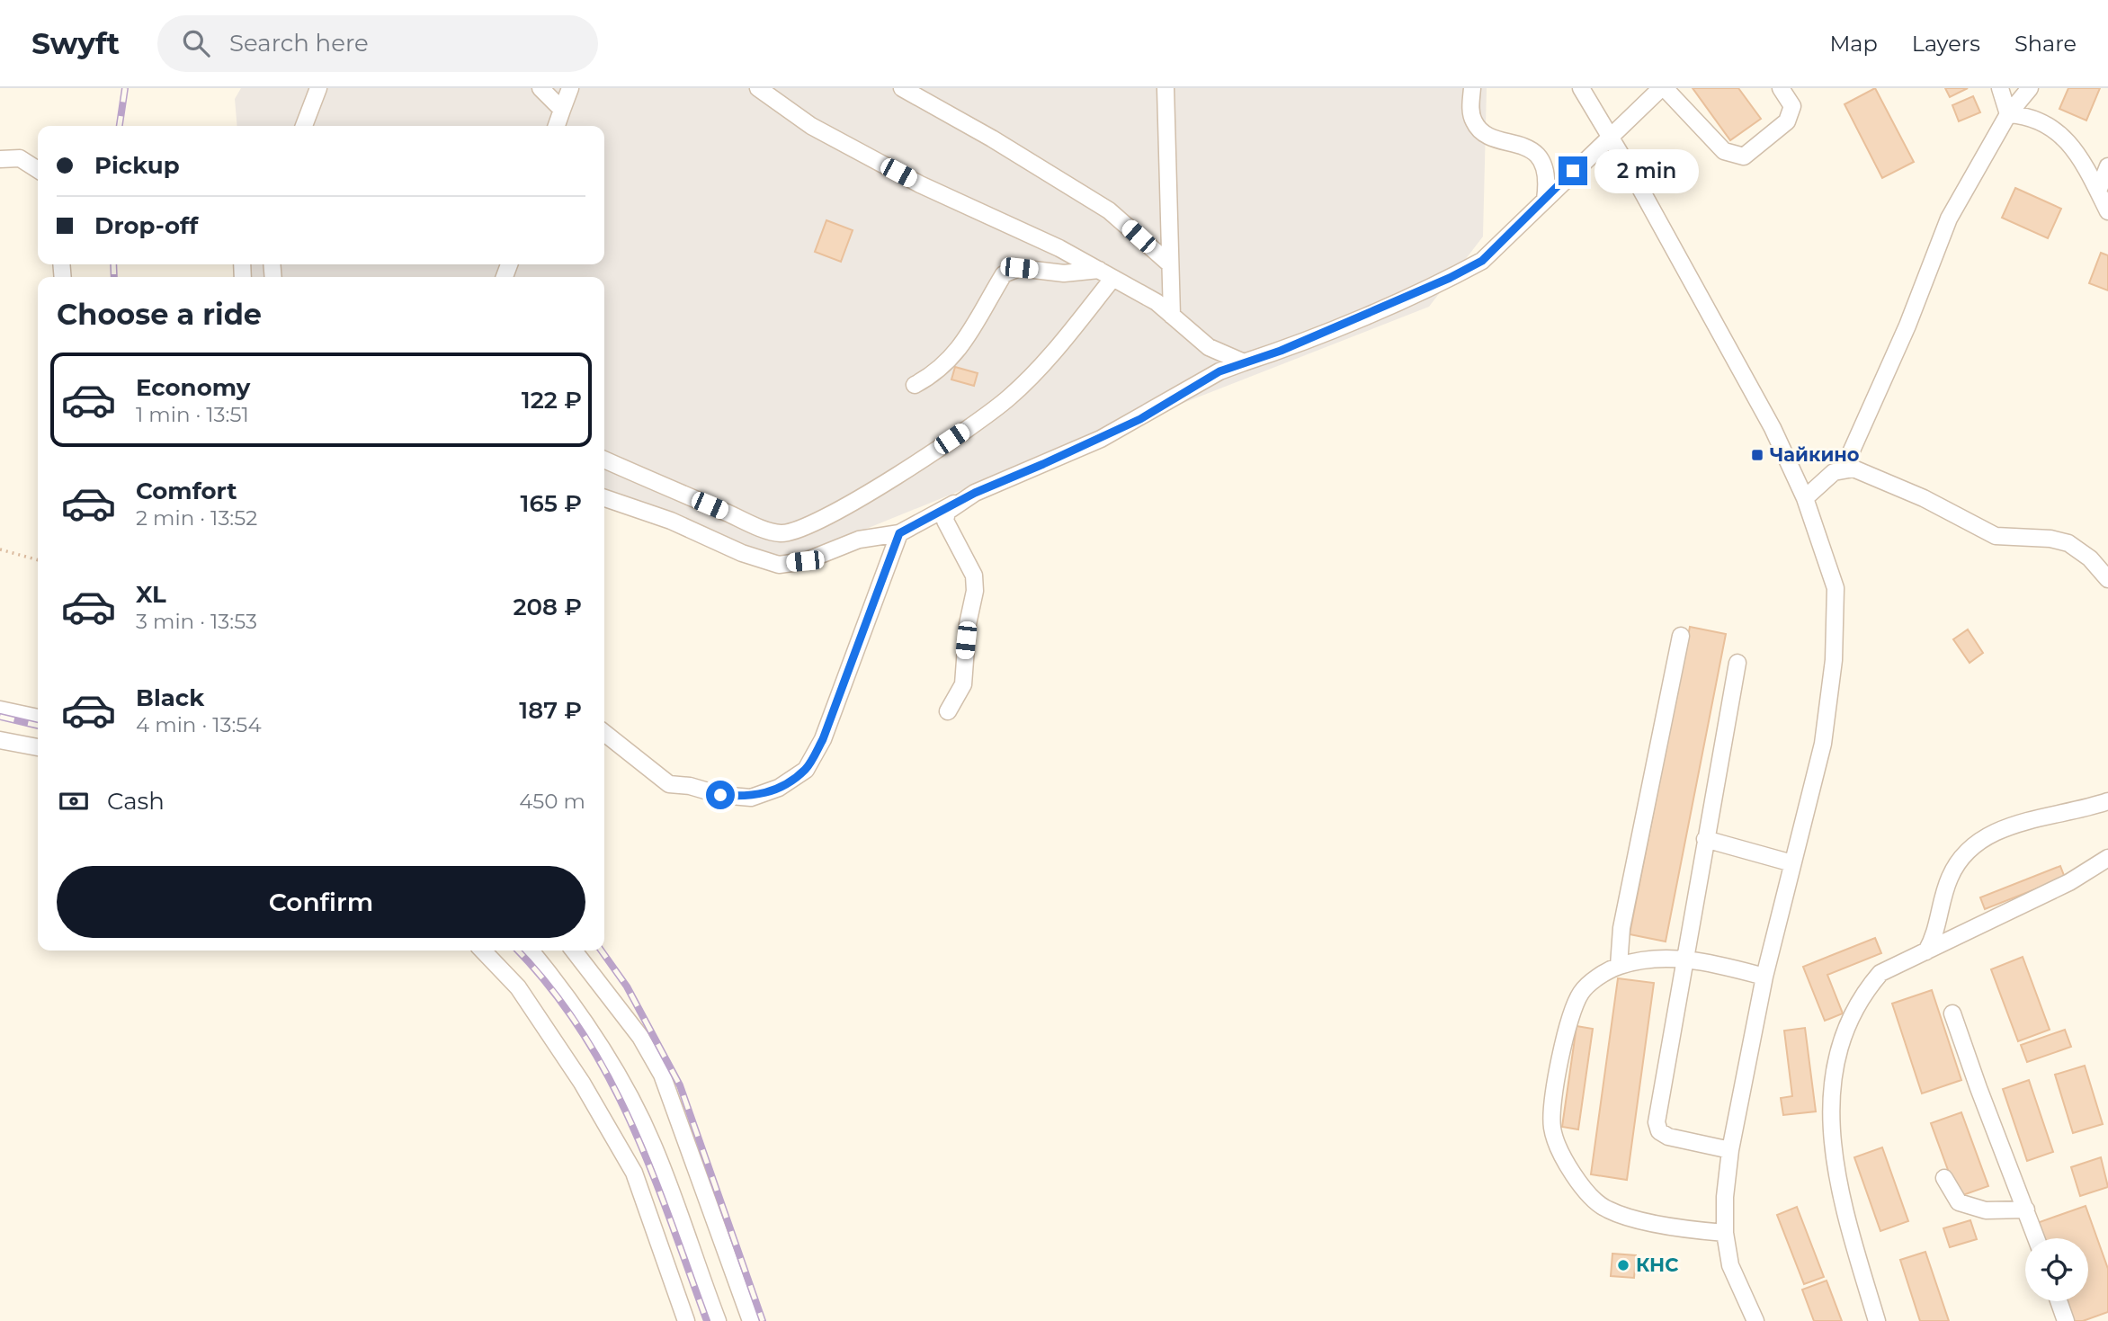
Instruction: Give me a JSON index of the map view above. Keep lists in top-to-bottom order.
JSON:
{
  "places": {
    "transit": ["Чайкино"],
    "other": ["КНС"]
  },
  "page": {
    "header": "Swyft",
    "search": "Search here",
    "nav": ["Map", "Layers", "Share"],
    "banner": ["Pickup", "Drop-off"],
    "bubble": "2 min",
    "heading": "Choose a ride",
    "list": [
      {
        "name": "Economy",
        "note": "1 min · 13:51",
        "value": "122 ₽"
      },
      {
        "name": "Comfort",
        "note": "2 min · 13:52",
        "value": "165 ₽"
      },
      {
        "name": "XL",
        "note": "3 min · 13:53",
        "value": "208 ₽"
      },
      {
        "name": "Black",
        "note": "4 min · 13:54",
        "value": "187 ₽"
      }
    ],
    "pay": ["Cash", "450 m"],
    "buttons": "Confirm"
  }
}
